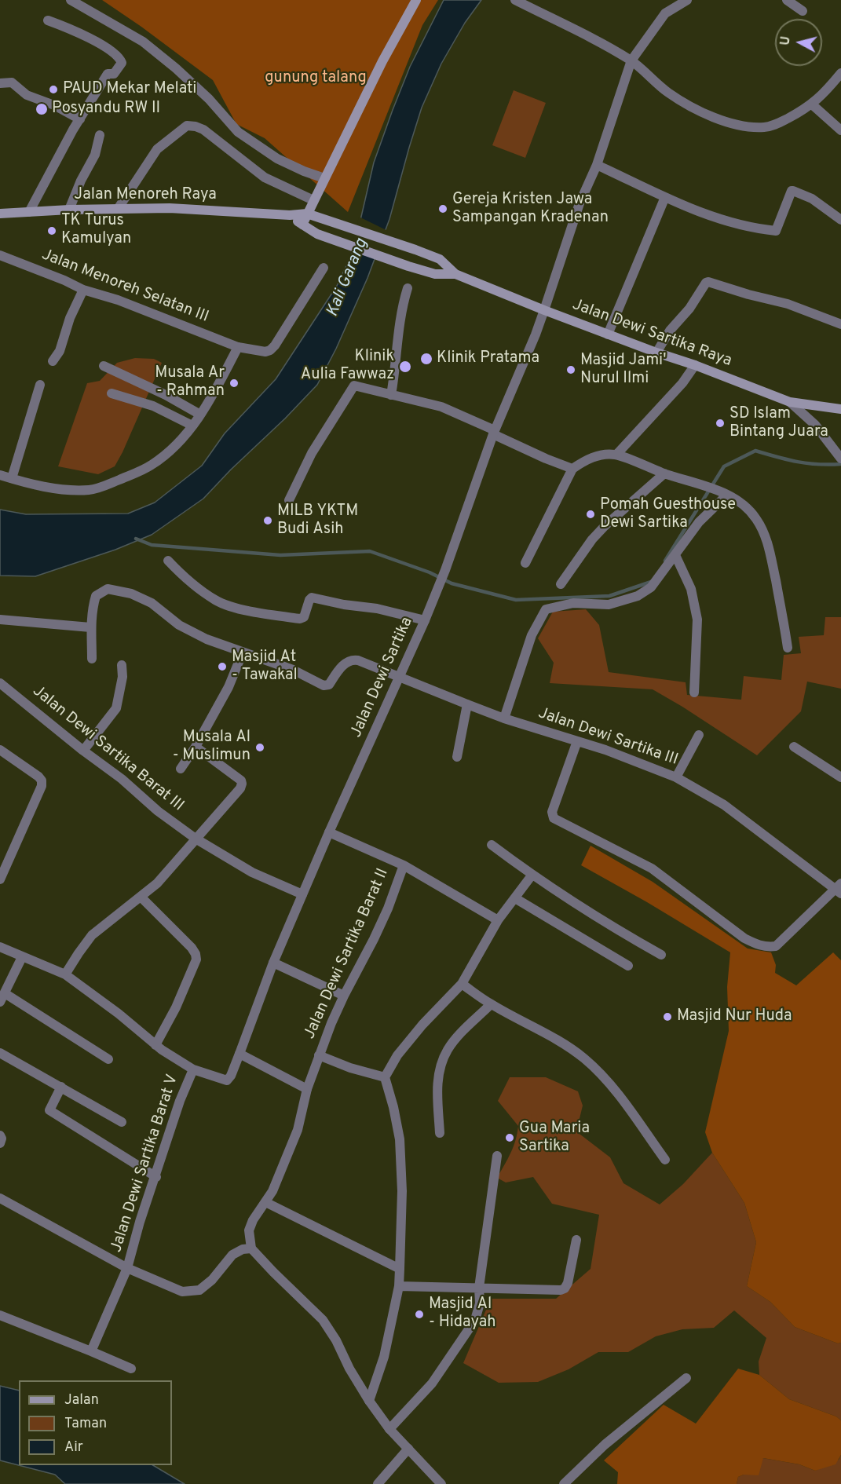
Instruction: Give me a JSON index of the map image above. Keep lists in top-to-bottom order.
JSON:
{
  "streets": {
    "main road": ["Jalan Menoreh Raya", "Jalan Dewi Sartika Raya"],
    "street": [
      "Jalan Menoreh Selatan III",
      "Jalan Dewi Sartika",
      "Jalan Dewi Sartika III",
      "Jalan Dewi Sartika Barat III",
      "Jalan Dewi Sartika Barat II",
      "Jalan Dewi Sartika Barat V"
    ]
  },
  "crossings": [
    ["Jalan Menoreh Raya", "Jalan Dewi Sartika Raya"],
    ["Jalan Dewi Sartika Raya", "Jalan Dewi Sartika"],
    ["Jalan Dewi Sartika", "Jalan Dewi Sartika III"],
    ["Jalan Dewi Sartika", "Jalan Dewi Sartika Barat III"],
    ["Jalan Dewi Sartika", "Jalan Dewi Sartika Barat II"],
    ["Jalan Dewi Sartika", "Jalan Dewi Sartika Barat V"]
  ],
  "water": ["Kali Garang"],
  "parks": ["gunung talang"],
  "places": [
    "PAUD Mekar Melati",
    "Posyandu RW II",
    "Gereja Kristen Jawa Sampangan Kradenan",
    "TK Turus Kamulyan",
    "Klinik Pratama",
    "Klinik Aulia Fawwaz",
    "Masjid Jami' Nurul Ilmi",
    "Musala Ar - Rahman",
    "SD Islam Bintang Juara",
    "Pomah Guesthouse Dewi Sartika",
    "MILB YKTM Budi Asih",
    "Masjid At - Tawakal",
    "Musala Al - Muslimun",
    "Masjid Nur Huda",
    "Gua Maria Sartika",
    "Masjid Al - Hidayah"
  ],
  "legend": ["Jalan", "Taman", "Air"],
  "north": "left"
}
